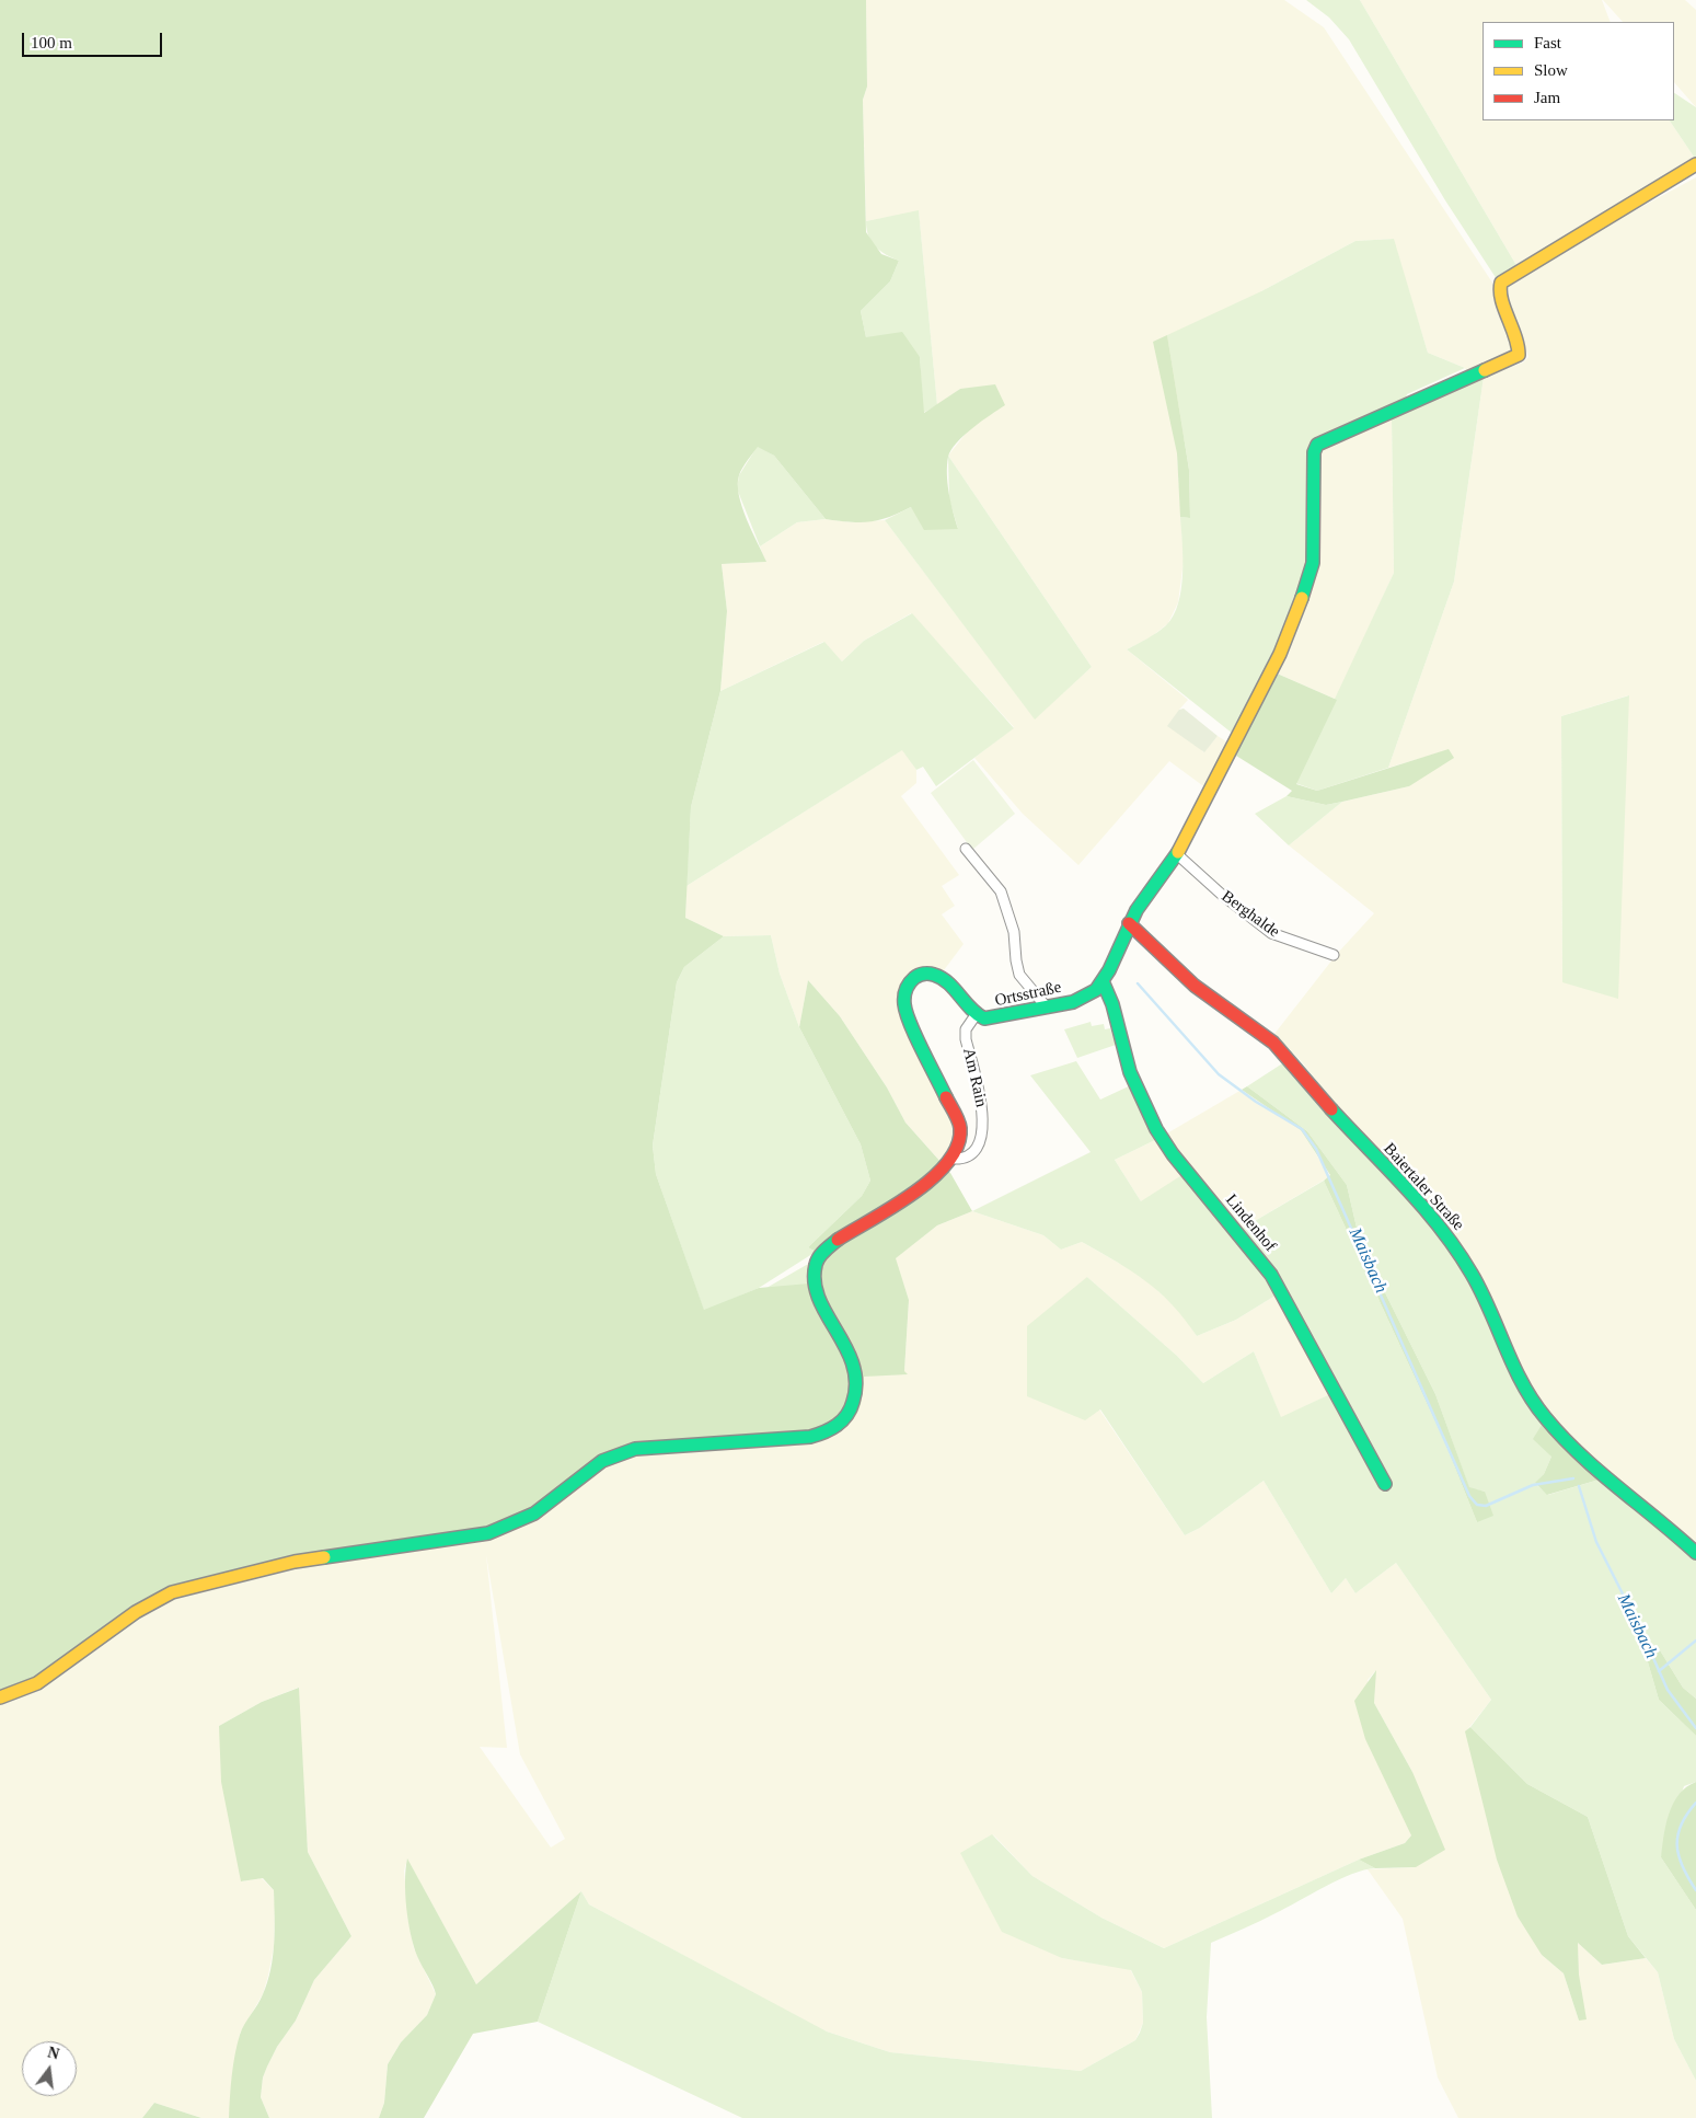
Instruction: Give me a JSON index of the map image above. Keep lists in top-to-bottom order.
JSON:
{
  "streets": {
    "street": [
      "Berghalde",
      "Ortsstraße",
      "Am Rain",
      "Baiertaler Straße",
      "Lindenhof"
    ]
  },
  "crossings": [
    ["Ortsstraße", "Am Rain"],
    ["Ortsstraße", "Lindenhof"]
  ],
  "water": ["Maisbach"],
  "legend": ["Fast", "Slow", "Jam"],
  "scale_bar": "100 m",
  "north": "top"
}
